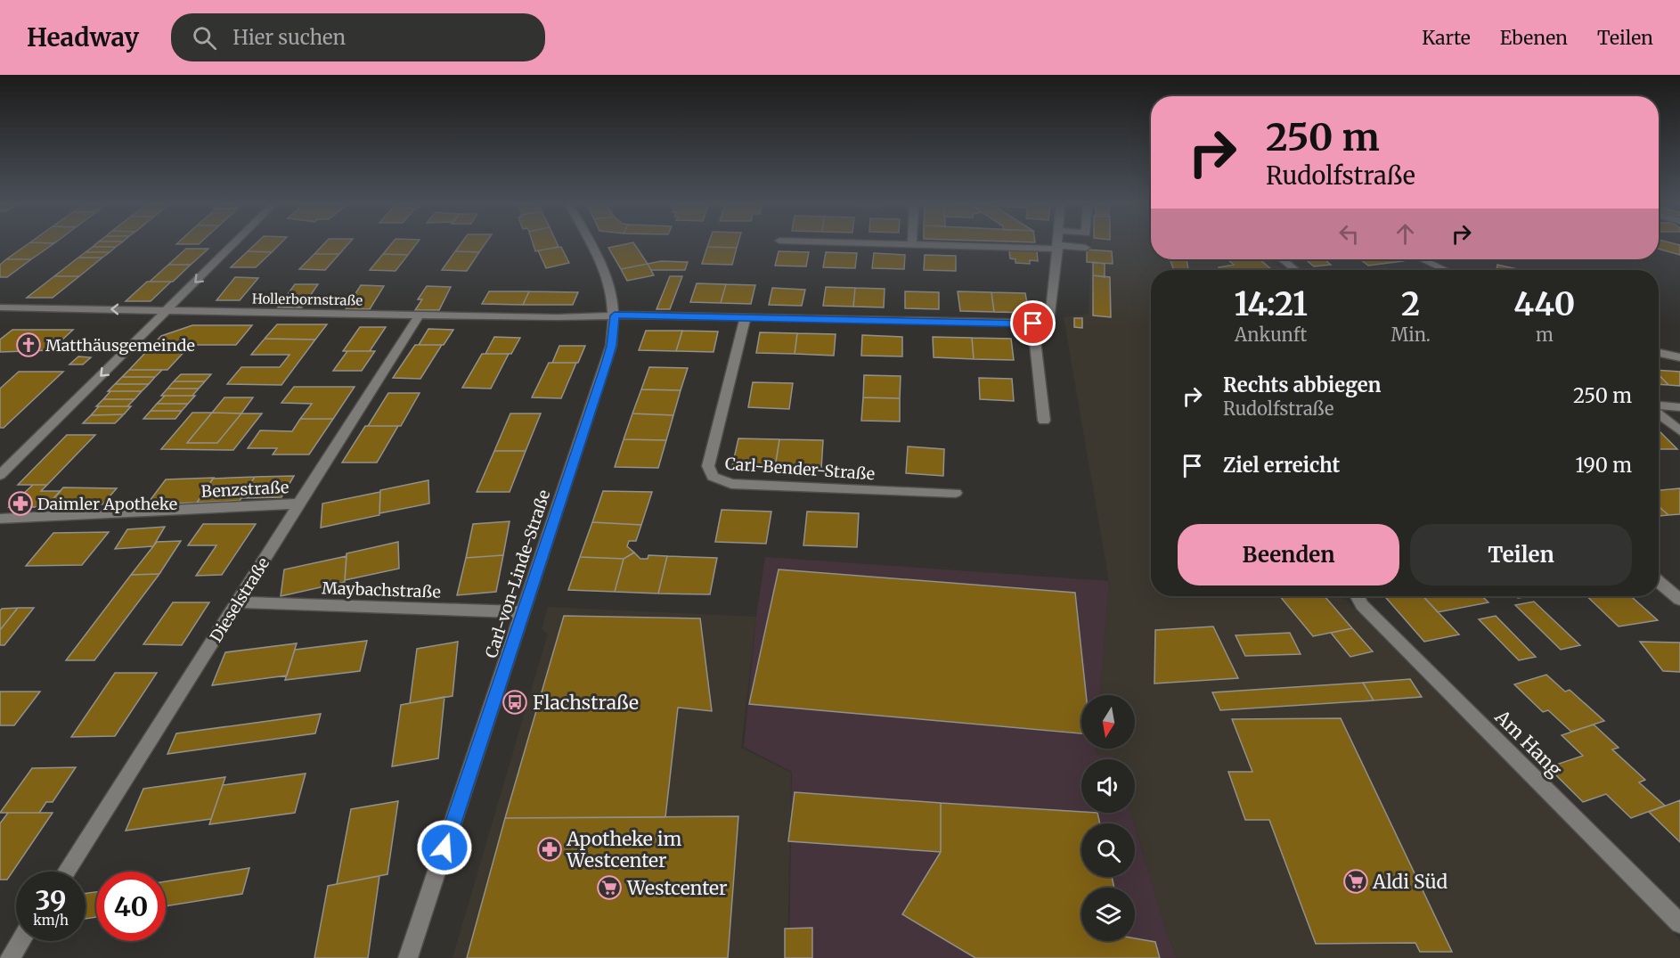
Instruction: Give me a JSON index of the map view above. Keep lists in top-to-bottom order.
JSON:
{
  "streets": {
    "street": [
      "Hollerbornstraße",
      "Carl-Bender-Straße",
      "Benzstraße",
      "Carl-von-Linde-Straße",
      "Maybachstraße",
      "Dieselstraße",
      "Am Hang"
    ]
  },
  "crossings": [
    ["Hollerbornstraße", "Carl-Bender-Straße"],
    ["Hollerbornstraße", "Carl-von-Linde-Straße"],
    ["Hollerbornstraße", "Dieselstraße"],
    ["Benzstraße", "Dieselstraße"],
    ["Carl-von-Linde-Straße", "Maybachstraße"],
    ["Maybachstraße", "Dieselstraße"]
  ],
  "places": {
    "church": ["Matthäusgemeinde"],
    "pharmacy": ["Daimler Apotheke", "Apotheke im Westcenter"],
    "bus stop": ["Flachstraße"],
    "supermarket": ["Aldi Süd", "Westcenter"]
  },
  "north": "bottom",
  "page": {
    "header": "Headway",
    "search": "Hier suchen",
    "nav": ["Karte", "Ebenen", "Teilen"],
    "turn": ["250 m", "Rudolfstraße"],
    "eta": [
      "14:21",
      "Ankunft",
      "2",
      "Min.",
      "440",
      "m"
    ],
    "list": [
      {
        "name": "Rechts abbiegen",
        "note": "Rudolfstraße",
        "value": "250 m"
      },
      {
        "name": "Ziel erreicht",
        "value": "190 m"
      }
    ],
    "buttons": ["Beenden", "Teilen"],
    "speed": "39 km/h",
    "limit": "40"
  }
}
